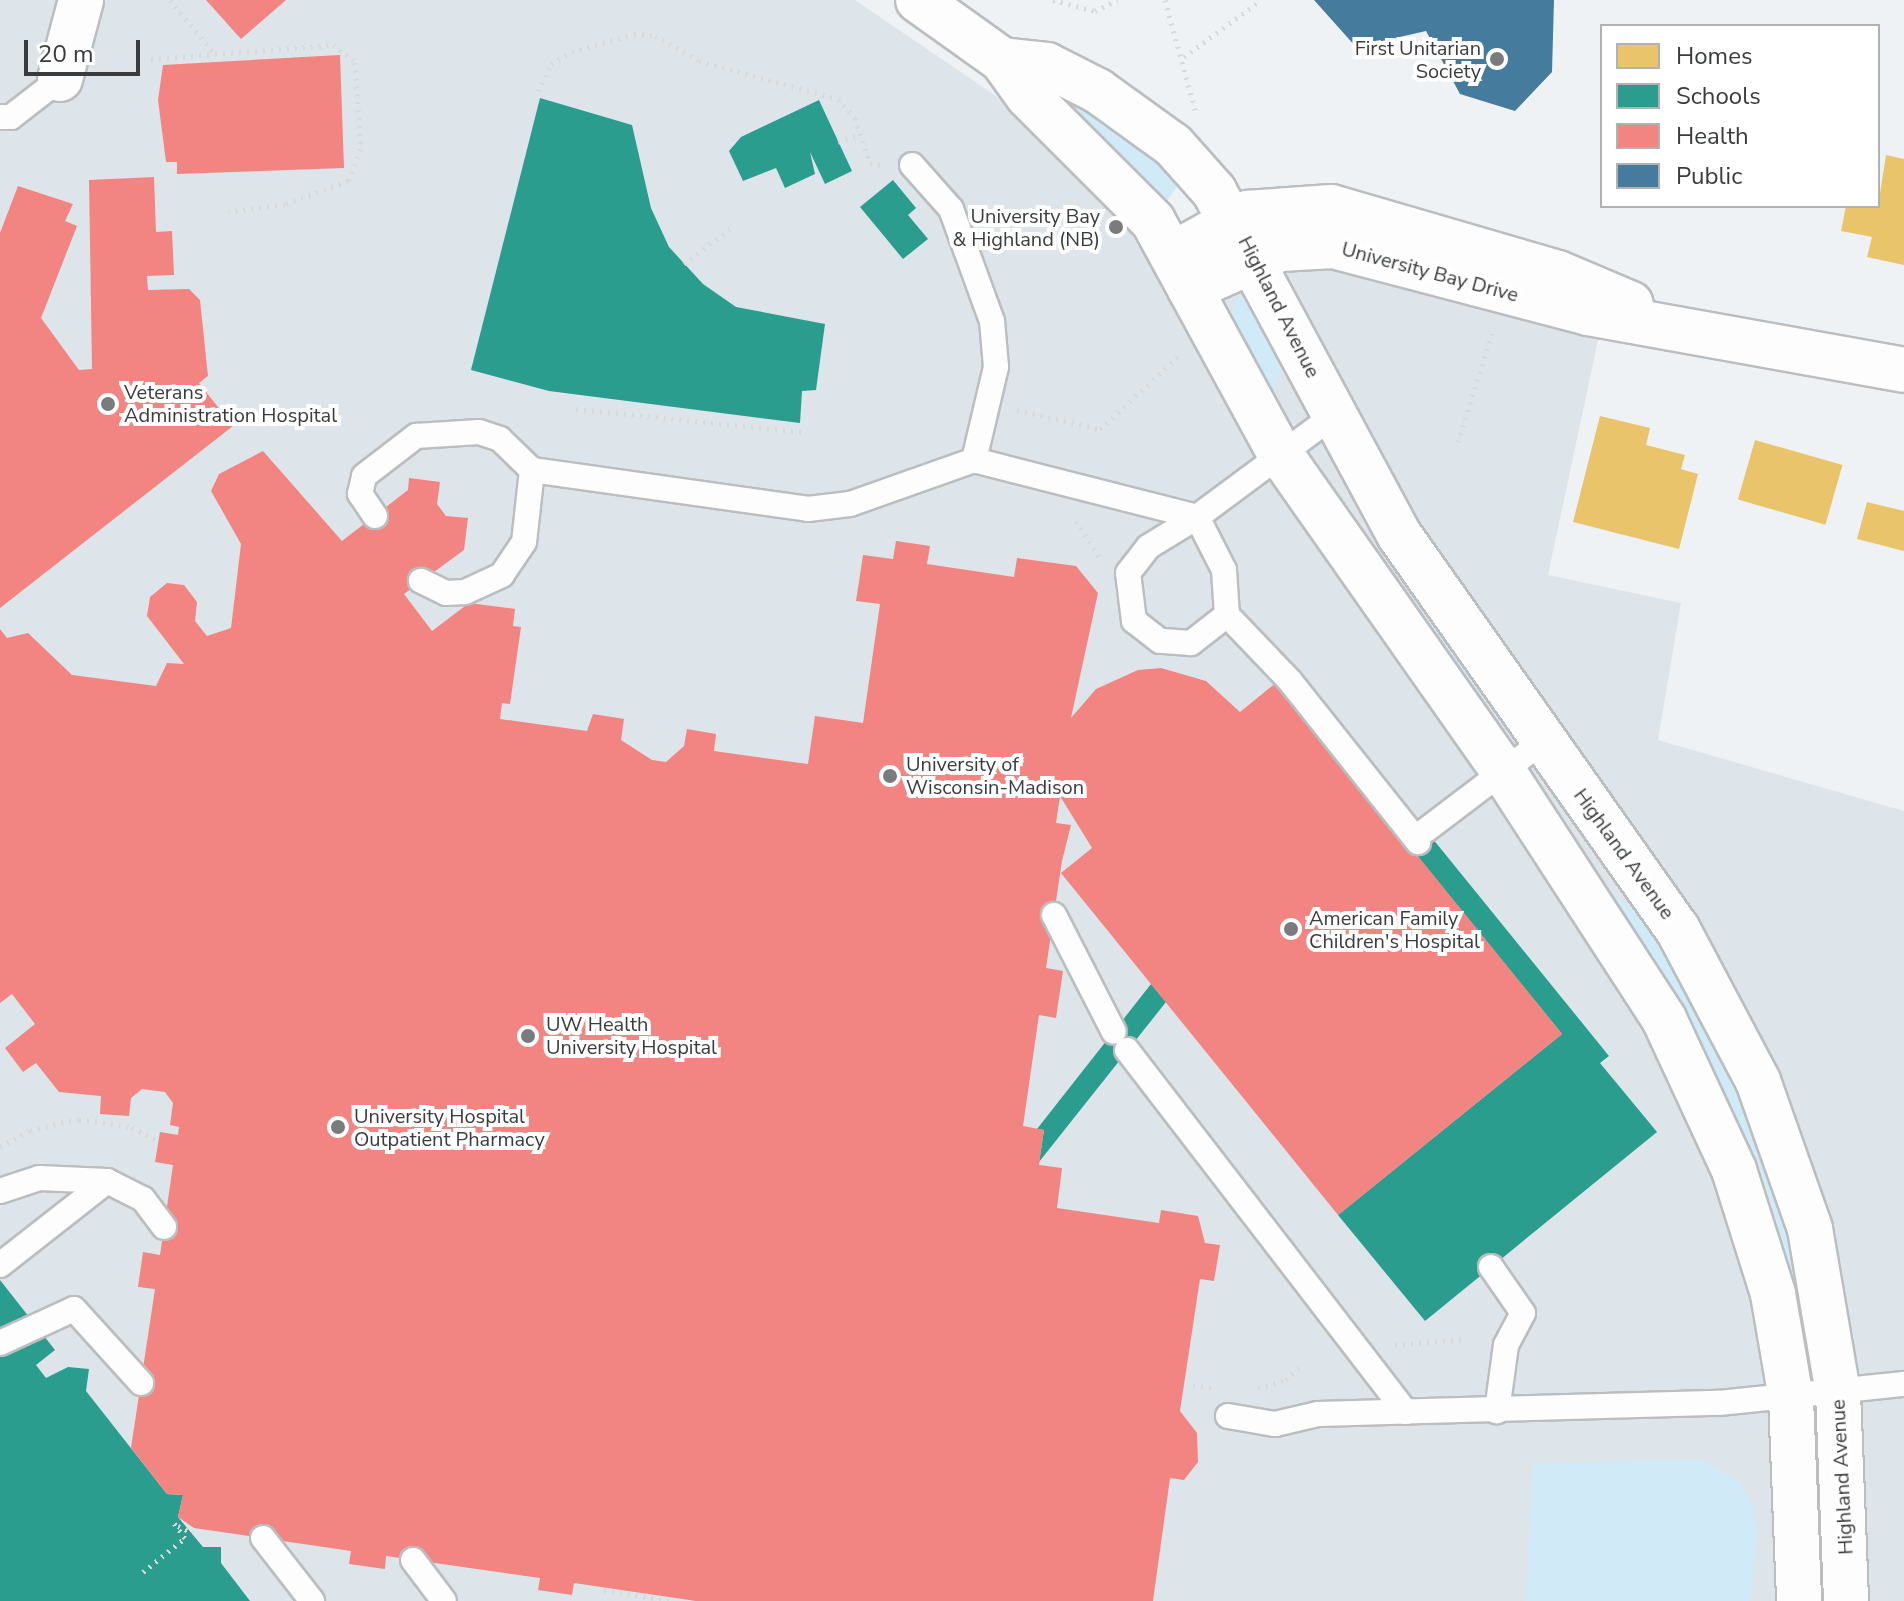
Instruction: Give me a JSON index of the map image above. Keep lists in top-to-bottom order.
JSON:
{
  "streets": {
    "street": ["University Bay Drive", "Highland Avenue"]
  },
  "crossings": [
    ["University Bay Drive", "Highland Avenue"]
  ],
  "places": [
    "First Unitarian Society",
    "University Bay & Highland (NB)",
    "Veterans Administration Hospital",
    "University of Wisconsin-Madison",
    "American Family Children's Hospital",
    "UW Health University Hospital",
    "University Hospital Outpatient Pharmacy"
  ],
  "legend": [
    "Homes",
    "Schools",
    "Health",
    "Public"
  ],
  "scale_bar": "20 m"
}
